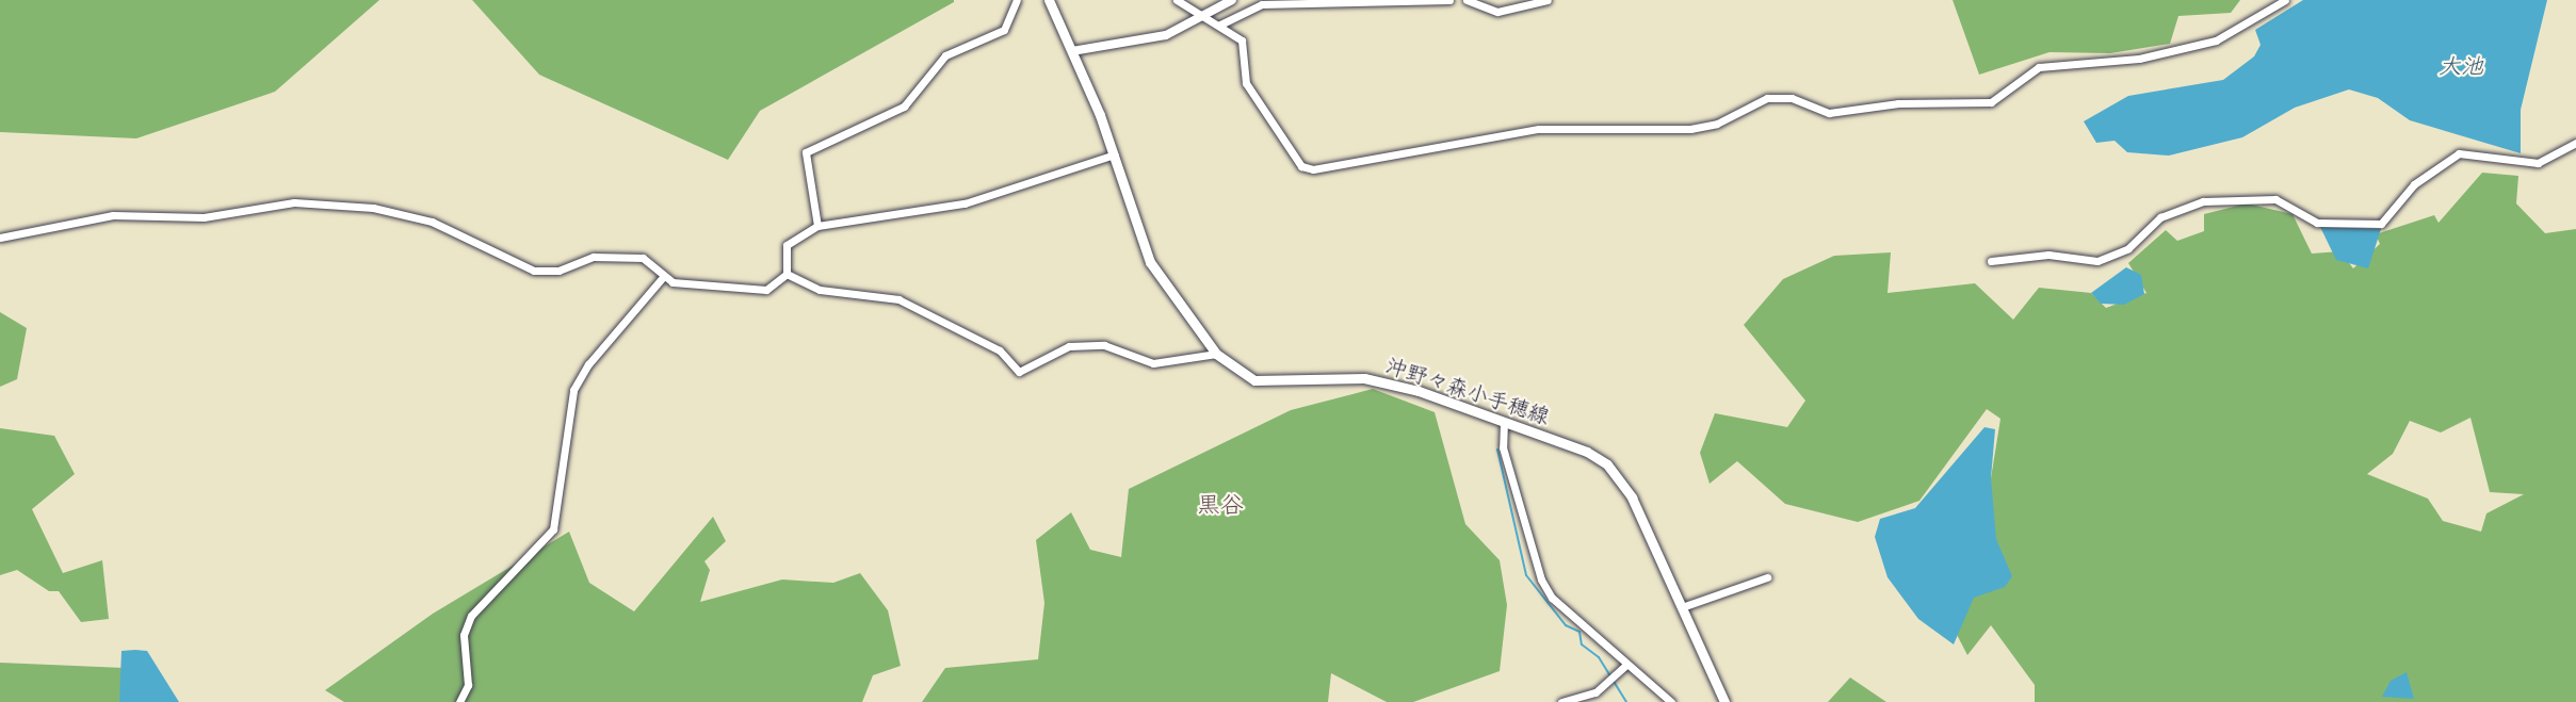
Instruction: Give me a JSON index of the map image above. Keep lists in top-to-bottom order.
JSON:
{
  "streets": {
    "main road": ["沖野々森小手穂線"]
  },
  "districts": ["黒谷"],
  "water": ["大池"]
}
